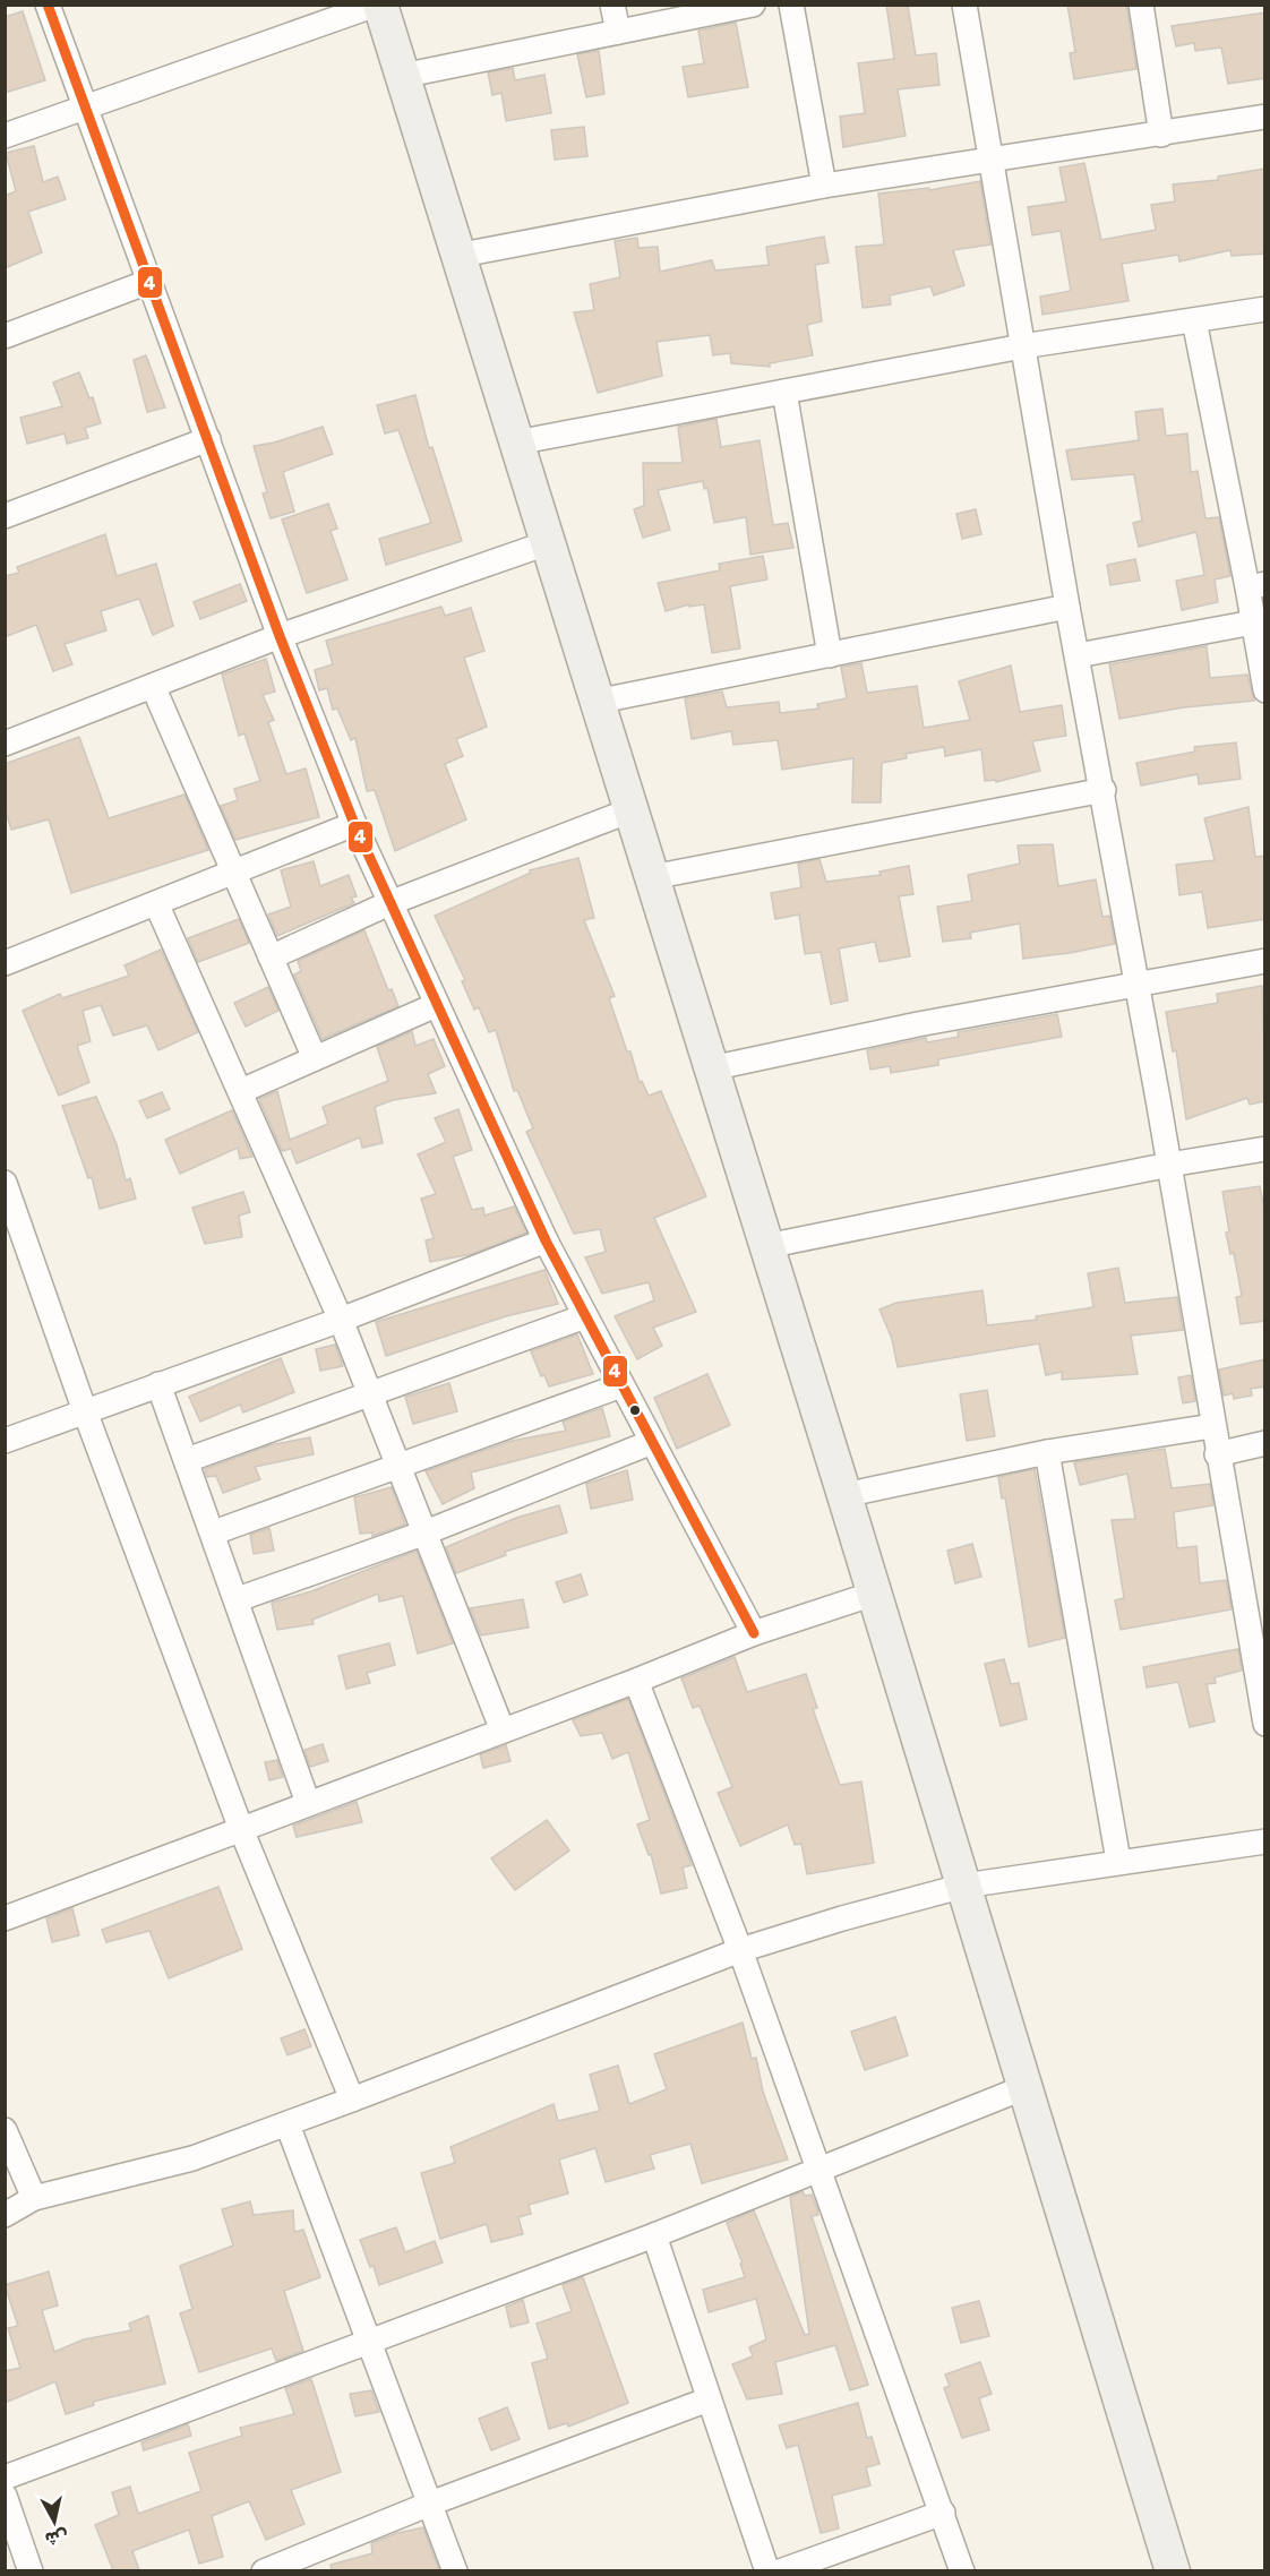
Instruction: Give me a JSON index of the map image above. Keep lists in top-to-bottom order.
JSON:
{
  "lines": ["transit line 4"],
  "north": "bottom"
}
